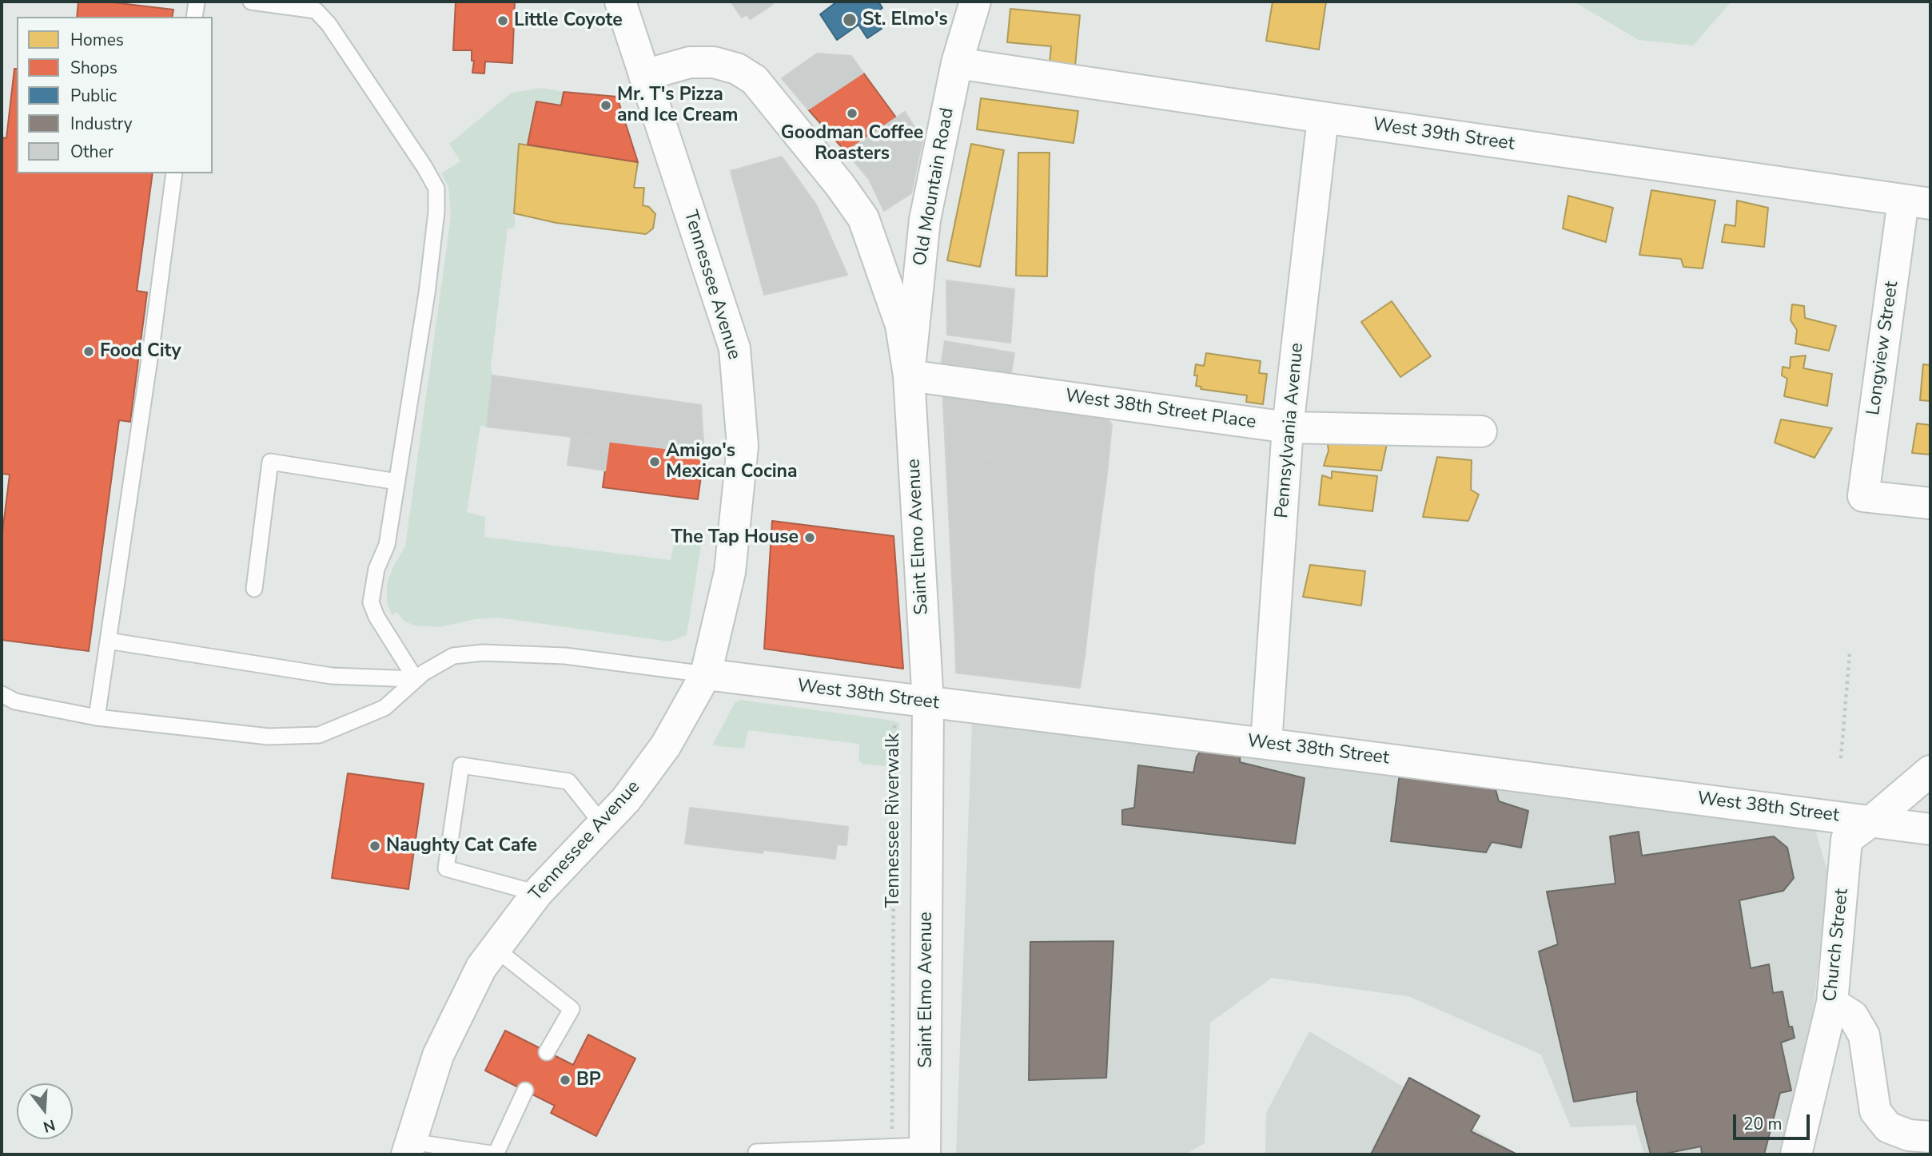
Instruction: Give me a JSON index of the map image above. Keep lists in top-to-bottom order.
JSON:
{
  "streets": {
    "street": [
      "West 39th Street",
      "Old Mountain Road",
      "Tennessee Avenue",
      "Longview Street",
      "West 38th Street Place",
      "Pennsylvania Avenue",
      "Saint Elmo Avenue",
      "West 38th Street",
      "Church Street"
    ],
    "path": ["Tennessee Riverwalk"]
  },
  "crossings": [
    ["West 39th Street", "Old Mountain Road"],
    ["West 39th Street", "Longview Street"],
    ["West 39th Street", "Pennsylvania Avenue"],
    ["Old Mountain Road", "West 38th Street Place"],
    ["Old Mountain Road", "Saint Elmo Avenue"],
    ["Tennessee Avenue", "Saint Elmo Avenue"],
    ["Tennessee Avenue", "West 38th Street"],
    ["West 38th Street Place", "Pennsylvania Avenue"],
    ["West 38th Street Place", "Saint Elmo Avenue"],
    ["Pennsylvania Avenue", "West 38th Street"],
    ["Saint Elmo Avenue", "West 38th Street"],
    ["Saint Elmo Avenue", "Tennessee Riverwalk"],
    ["West 38th Street", "Tennessee Riverwalk"],
    ["West 38th Street", "Church Street"]
  ],
  "places": [
    "St. Elmo's",
    "Little Coyote",
    "Mr. T's Pizza and Ice Cream",
    "Goodman Coffee Roasters",
    "Food City",
    "Amigo's Mexican Cocina",
    "The Tap House",
    "Naughty Cat Cafe",
    "BP"
  ],
  "legend": [
    "Homes",
    "Shops",
    "Public",
    "Industry",
    "Other"
  ],
  "scale_bar": "20 m",
  "north": "bottom"
}
